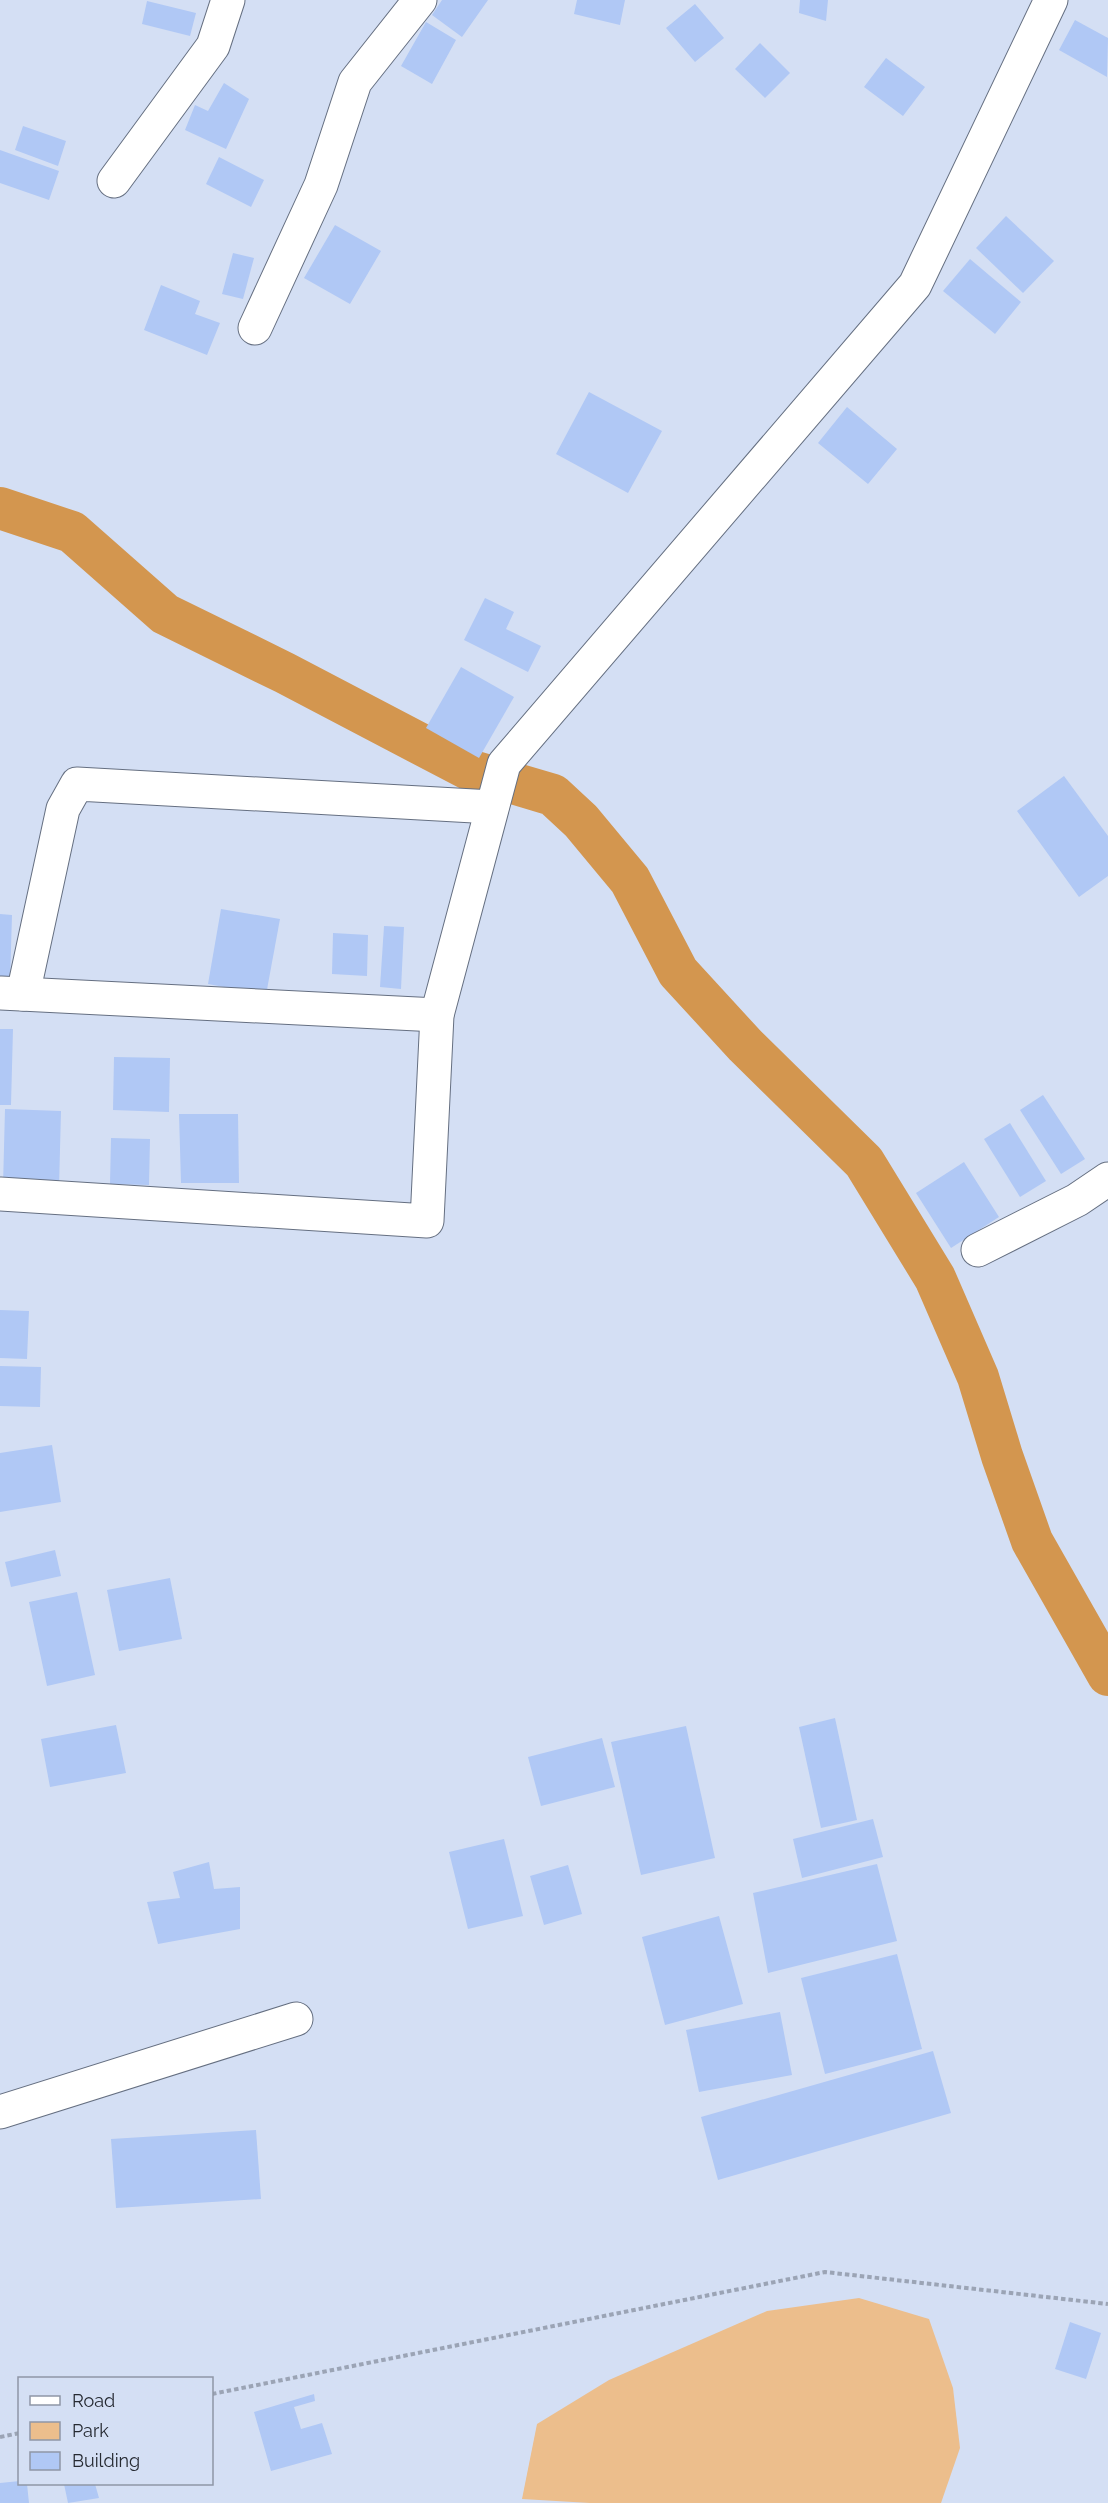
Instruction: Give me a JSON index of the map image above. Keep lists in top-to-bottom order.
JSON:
{
  "legend": ["Road", "Park", "Building"]
}
